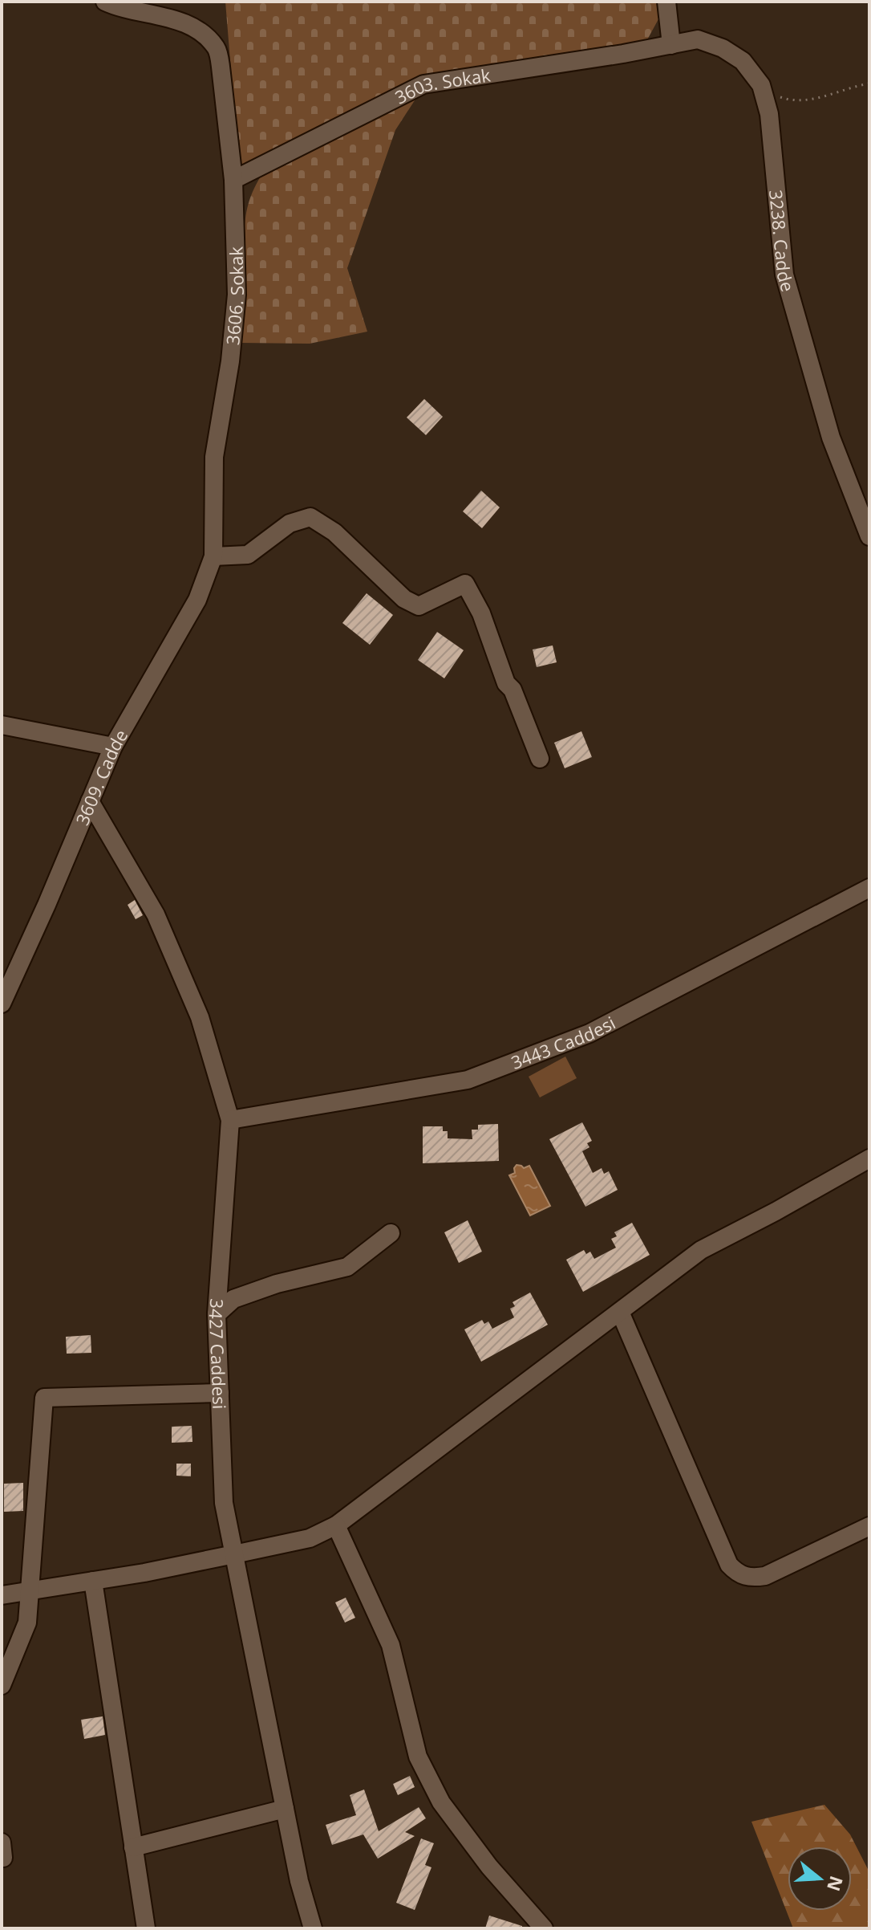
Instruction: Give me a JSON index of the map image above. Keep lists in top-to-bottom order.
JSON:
{
  "streets": {
    "street": [
      "3603. Sokak",
      "3238. Cadde",
      "3606. Sokak",
      "3609. Cadde",
      "3443 Caddesi",
      "3427 Caddesi"
    ]
  },
  "crossings": [
    ["3603. Sokak", "3238. Cadde"],
    ["3603. Sokak", "3606. Sokak"],
    ["3606. Sokak", "3609. Cadde"],
    ["3609. Cadde", "3427 Caddesi"],
    ["3443 Caddesi", "3427 Caddesi"]
  ],
  "north": "right"
}
